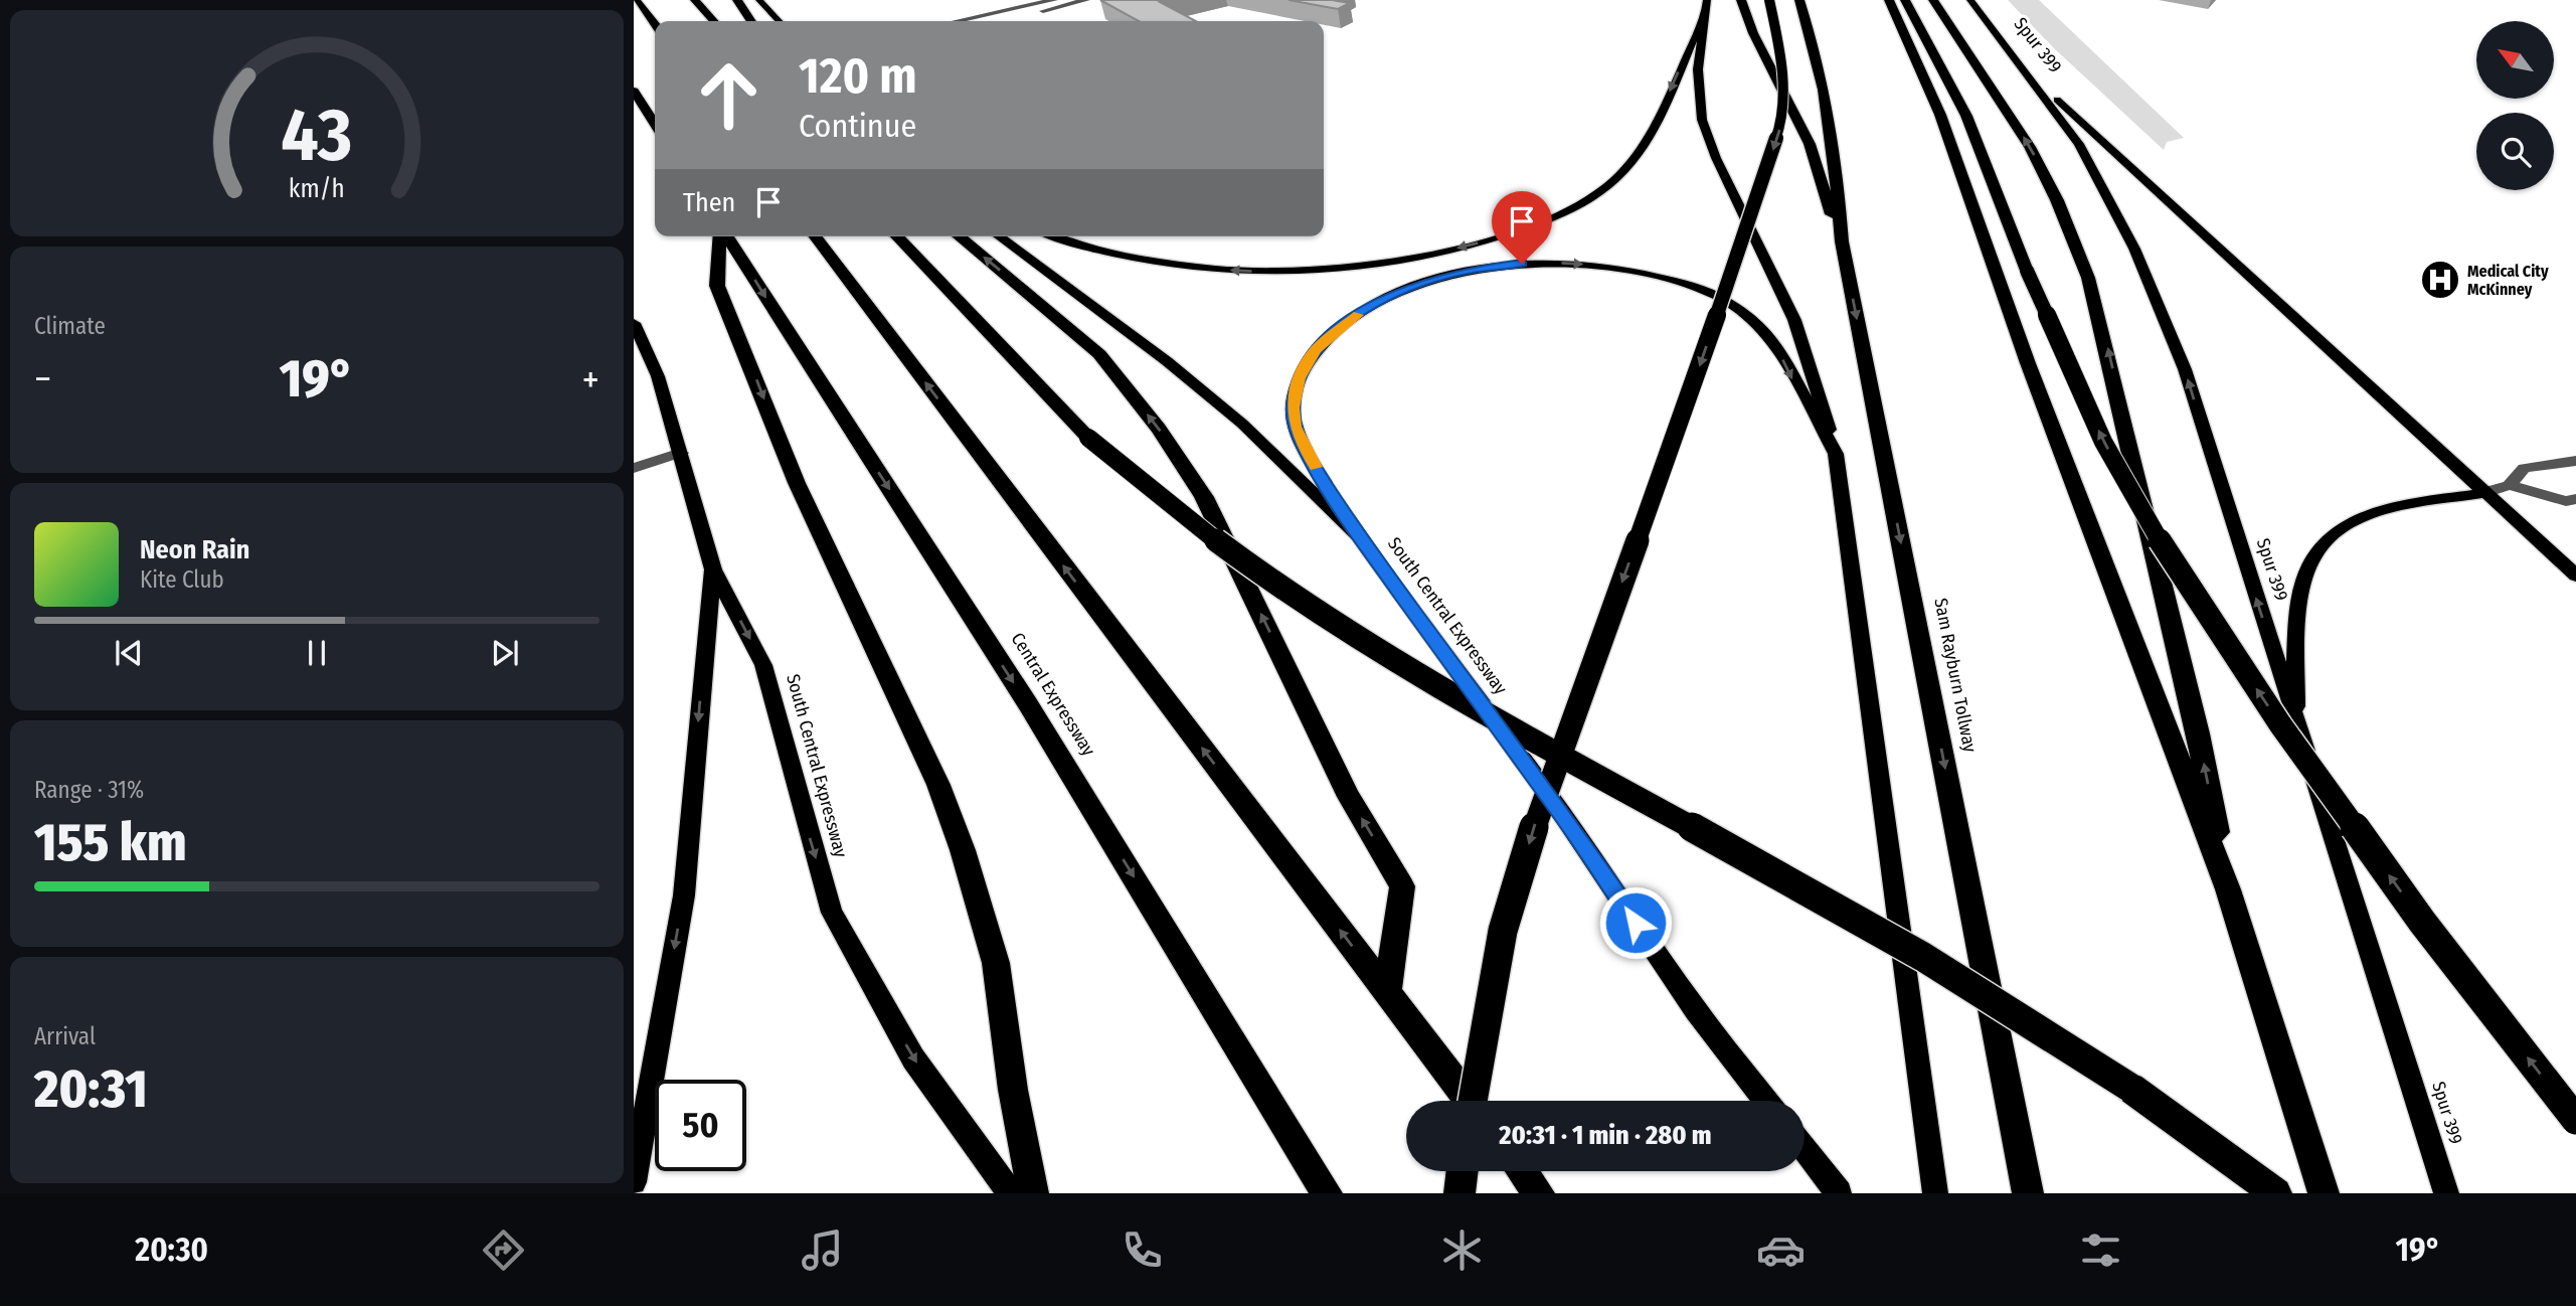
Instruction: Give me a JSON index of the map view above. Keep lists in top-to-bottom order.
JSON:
{
  "streets": {
    "highway": ["Sam Rayburn Tollway", "Central Expressway"],
    "main road": ["Spur 399", "South Central Expressway"]
  },
  "places": {
    "hospital": ["Medical City McKinney"]
  },
  "north": "top left",
  "page": {
    "turn": ["120 m", "Continue"],
    "then": "Then",
    "tile": [
      "Climate",
      ["Range · 31%", "155 km"],
      ["Arrival", "20:31"]
    ],
    "heat": ["−", "19°", "+"],
    "song": ["Neon Rain", "Kite Club"],
    "limit": "50",
    "trip": "20:31 · 1 min · 280 m",
    "tabs": ["20:30", "19°"],
    "gauge": ["43", "km/h"]
  }
}
